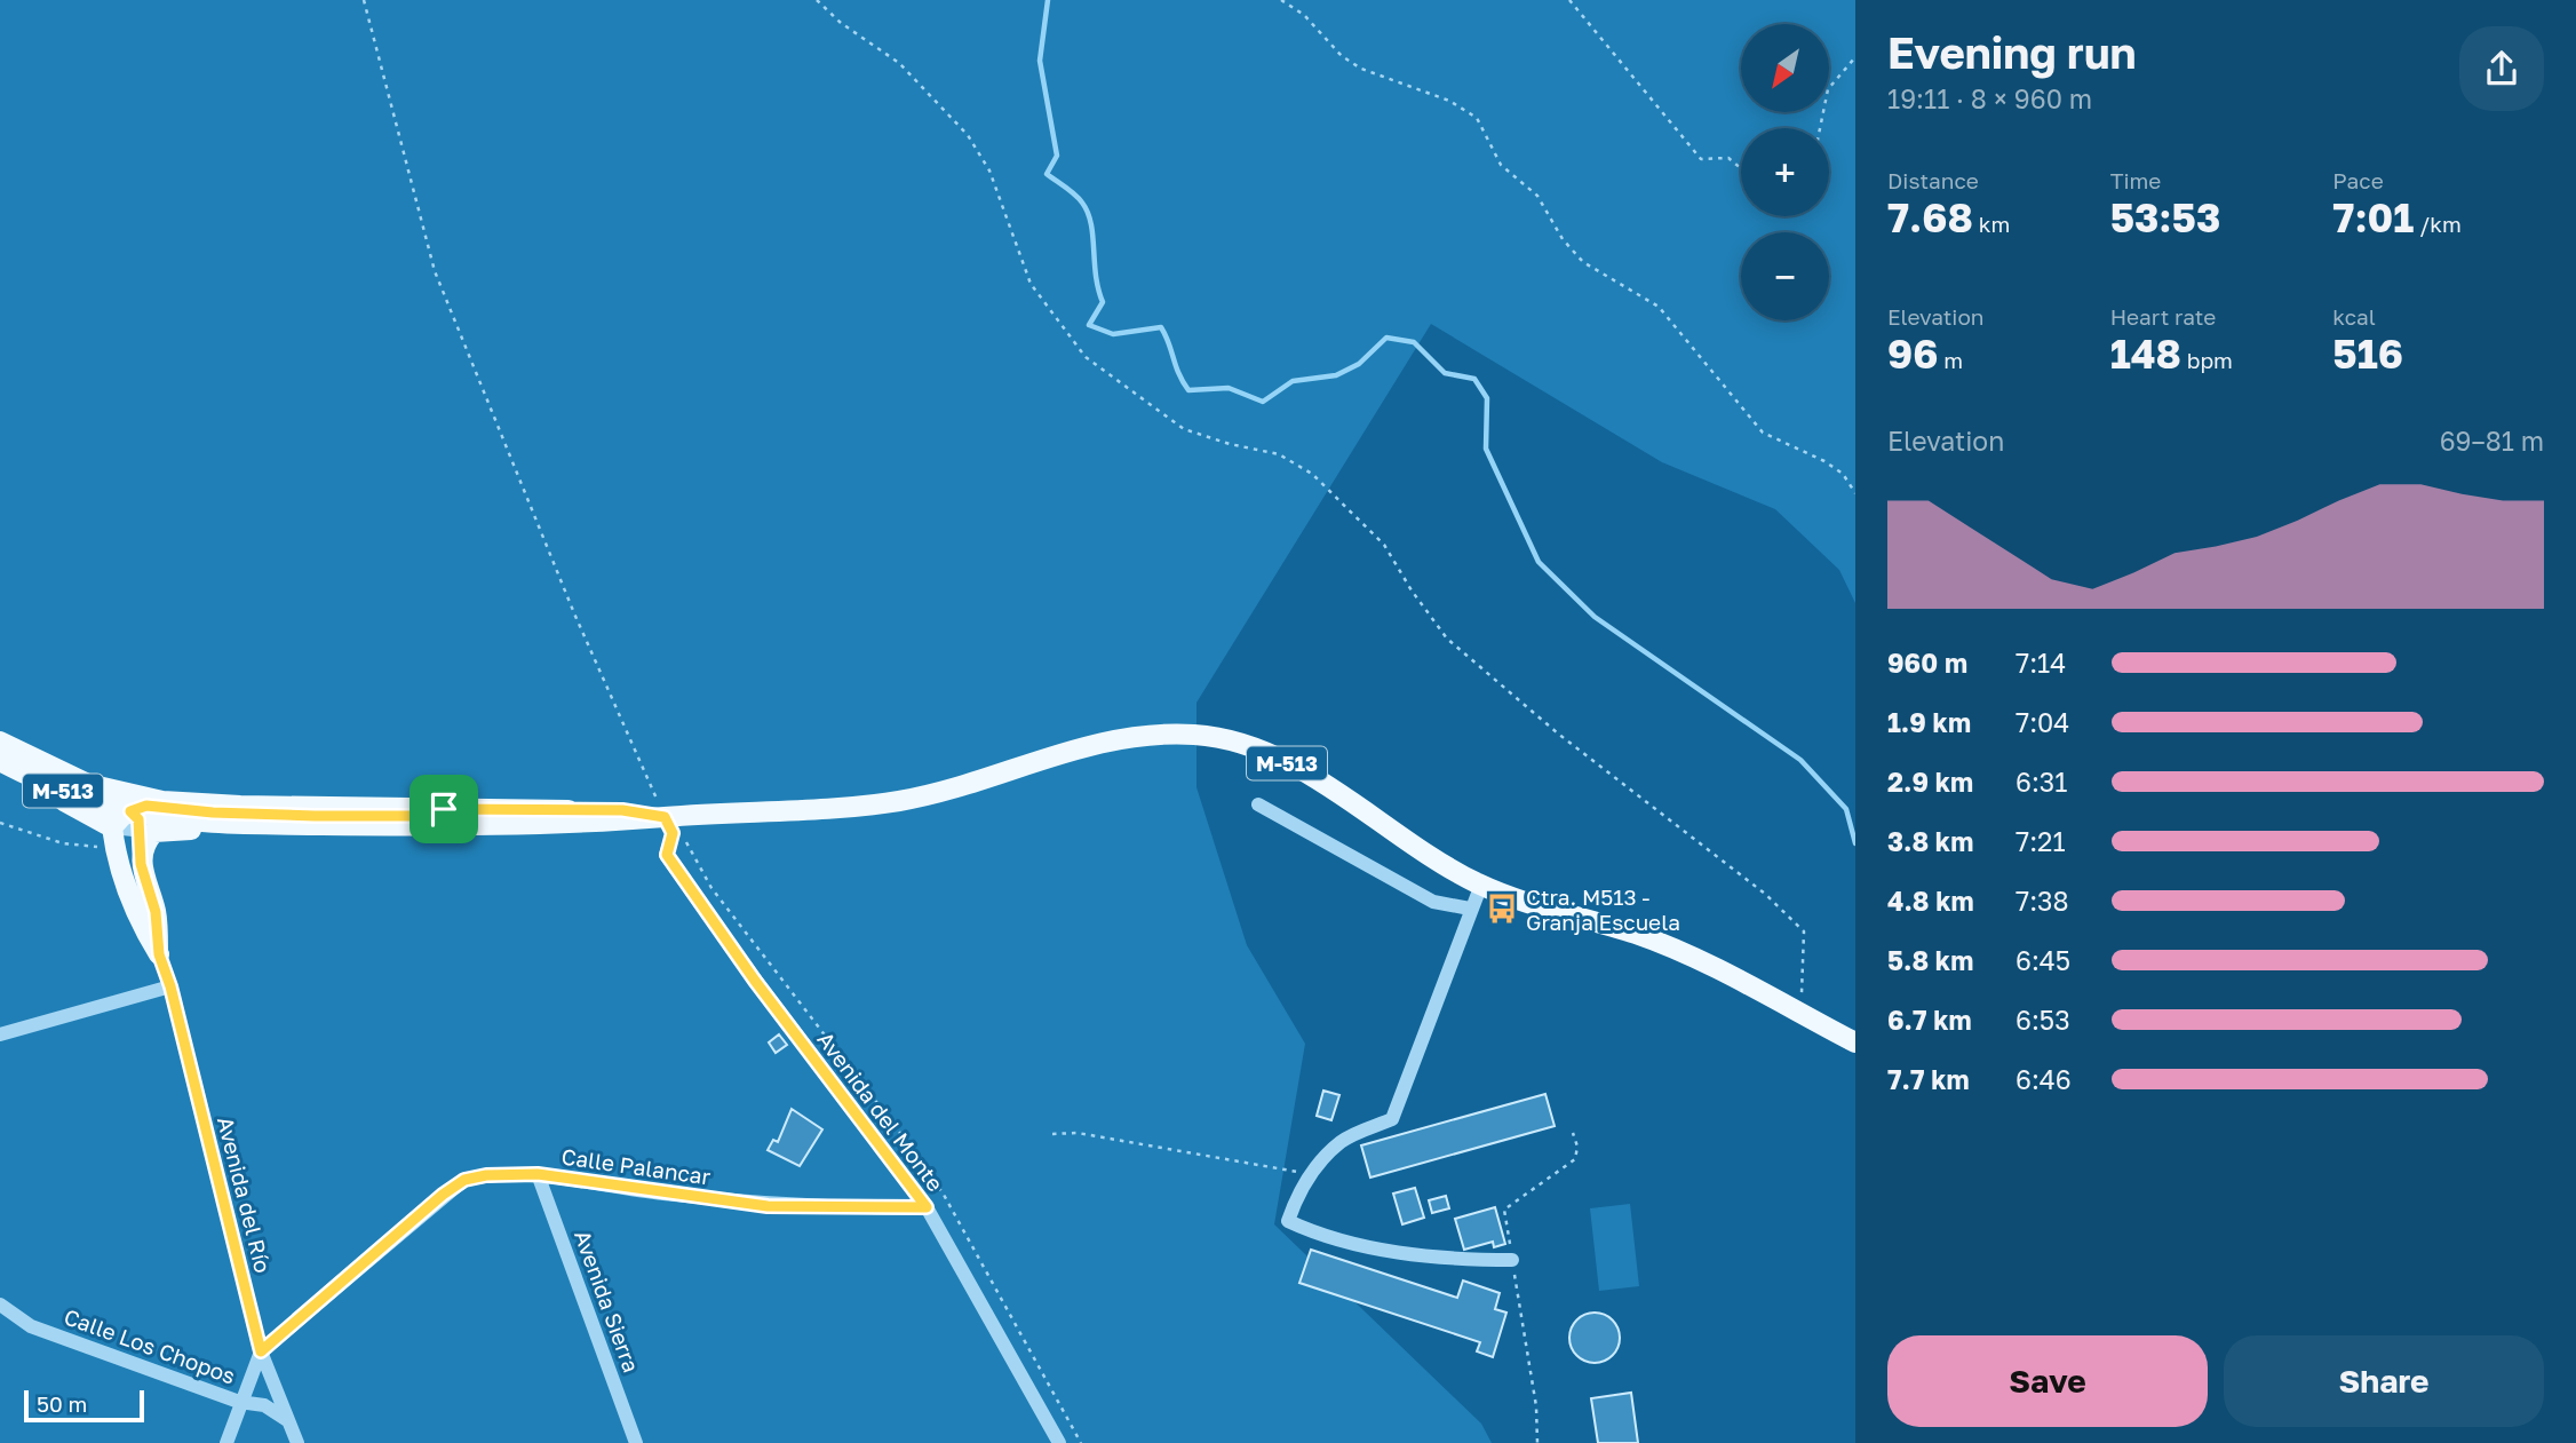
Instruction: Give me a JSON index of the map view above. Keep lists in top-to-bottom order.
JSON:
{
  "streets": {
    "main road": ["M-513"],
    "street": [
      "Avenida del Monte",
      "Calle Palancar",
      "Avenida del Río",
      "Avenida Sierra",
      "Calle Los Chopos"
    ]
  },
  "crossings": [
    ["M-513", "Avenida del Monte"],
    ["Avenida del Monte", "Calle Palancar"],
    ["Calle Palancar", "Avenida del Río"],
    ["Calle Palancar", "Avenida Sierra"],
    ["Calle Palancar", "Calle Los Chopos"],
    ["Avenida del Río", "Calle Los Chopos"]
  ],
  "places": {
    "bus stop": ["Ctra. M513 - Granja Escuela"]
  },
  "scale_bar": "50 m",
  "north": "bottom left",
  "page": {
    "heading": ["Evening run", "19:11 · 8 × 960 m"],
    "map_buttons": ["+", "−"],
    "stats": [
      ["Distance", "7.68 km"],
      ["Time", "53:53"],
      ["Pace", "7:01 /km"],
      ["Elevation", "96 m"],
      ["Heart rate", "148 bpm"],
      ["kcal", "516"]
    ],
    "chart": ["Elevation", "69–81 m"],
    "list": [
      {
        "name": "960 m",
        "note": "7:14"
      },
      {
        "name": "1.9 km",
        "note": "7:04"
      },
      {
        "name": "2.9 km",
        "note": "6:31"
      },
      {
        "name": "3.8 km",
        "note": "7:21"
      },
      {
        "name": "4.8 km",
        "note": "7:38"
      },
      {
        "name": "5.8 km",
        "note": "6:45"
      },
      {
        "name": "6.7 km",
        "note": "6:53"
      },
      {
        "name": "7.7 km",
        "note": "6:46"
      }
    ],
    "buttons": ["Save", "Share"],
    "scale": "50 m"
  }
}
